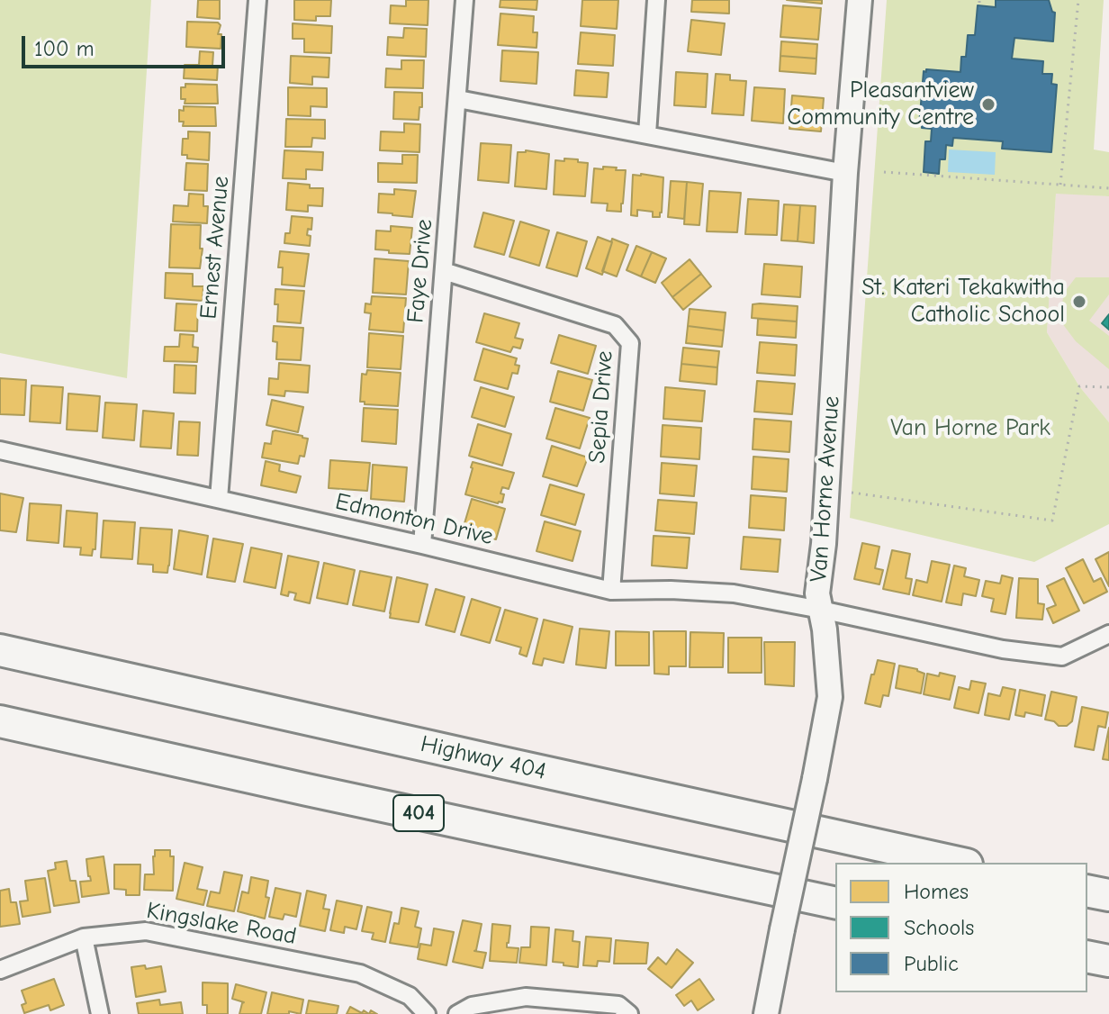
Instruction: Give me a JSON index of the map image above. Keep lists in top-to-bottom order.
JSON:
{
  "streets": {
    "highway": ["Highway 404", "404"],
    "street": [
      "Ernest Avenue",
      "Faye Drive",
      "Sepia Drive",
      "Van Horne Avenue",
      "Edmonton Drive",
      "Kingslake Road"
    ]
  },
  "crossings": [
    ["Ernest Avenue", "Edmonton Drive"],
    ["Faye Drive", "Sepia Drive"],
    ["Faye Drive", "Edmonton Drive"],
    ["Sepia Drive", "Edmonton Drive"],
    ["Van Horne Avenue", "Edmonton Drive"]
  ],
  "parks": ["Van Horne Park"],
  "places": ["Pleasantview Community Centre", "St. Kateri Tekakwitha Catholic School"],
  "legend": ["Homes", "Schools", "Public"],
  "scale_bar": "100 m"
}
